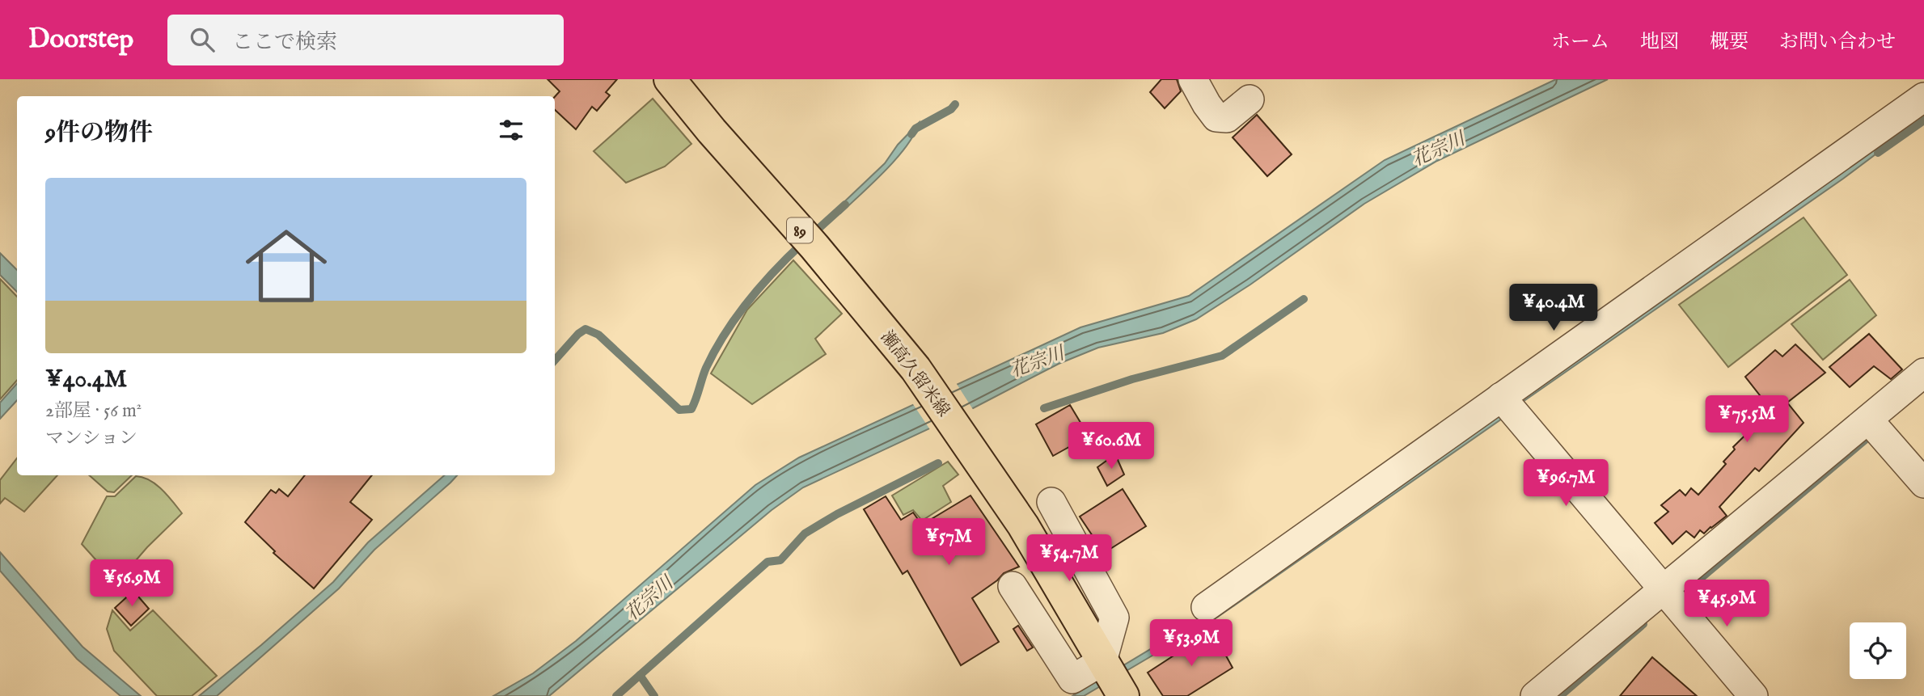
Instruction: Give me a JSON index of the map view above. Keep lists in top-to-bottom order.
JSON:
{
  "streets": {
    "main road": ["89", "瀬高久留米線"]
  },
  "water": ["花宗川"],
  "page": {
    "header": "Doorstep",
    "search": "ここで検索",
    "nav": [
      "ホーム",
      "地図",
      "概要",
      "お問い合わせ"
    ],
    "heading": "9件の物件",
    "list": [
      {
        "name": "¥40.4M",
        "note": "2部屋 · 56 m² · マンション"
      }
    ],
    "price": [
      "¥40.4M",
      "¥75.5M",
      "¥60.6M",
      "¥96.7M",
      "¥57M",
      "¥54.7M",
      "¥56.9M",
      "¥45.9M",
      "¥53.9M"
    ]
  }
}
